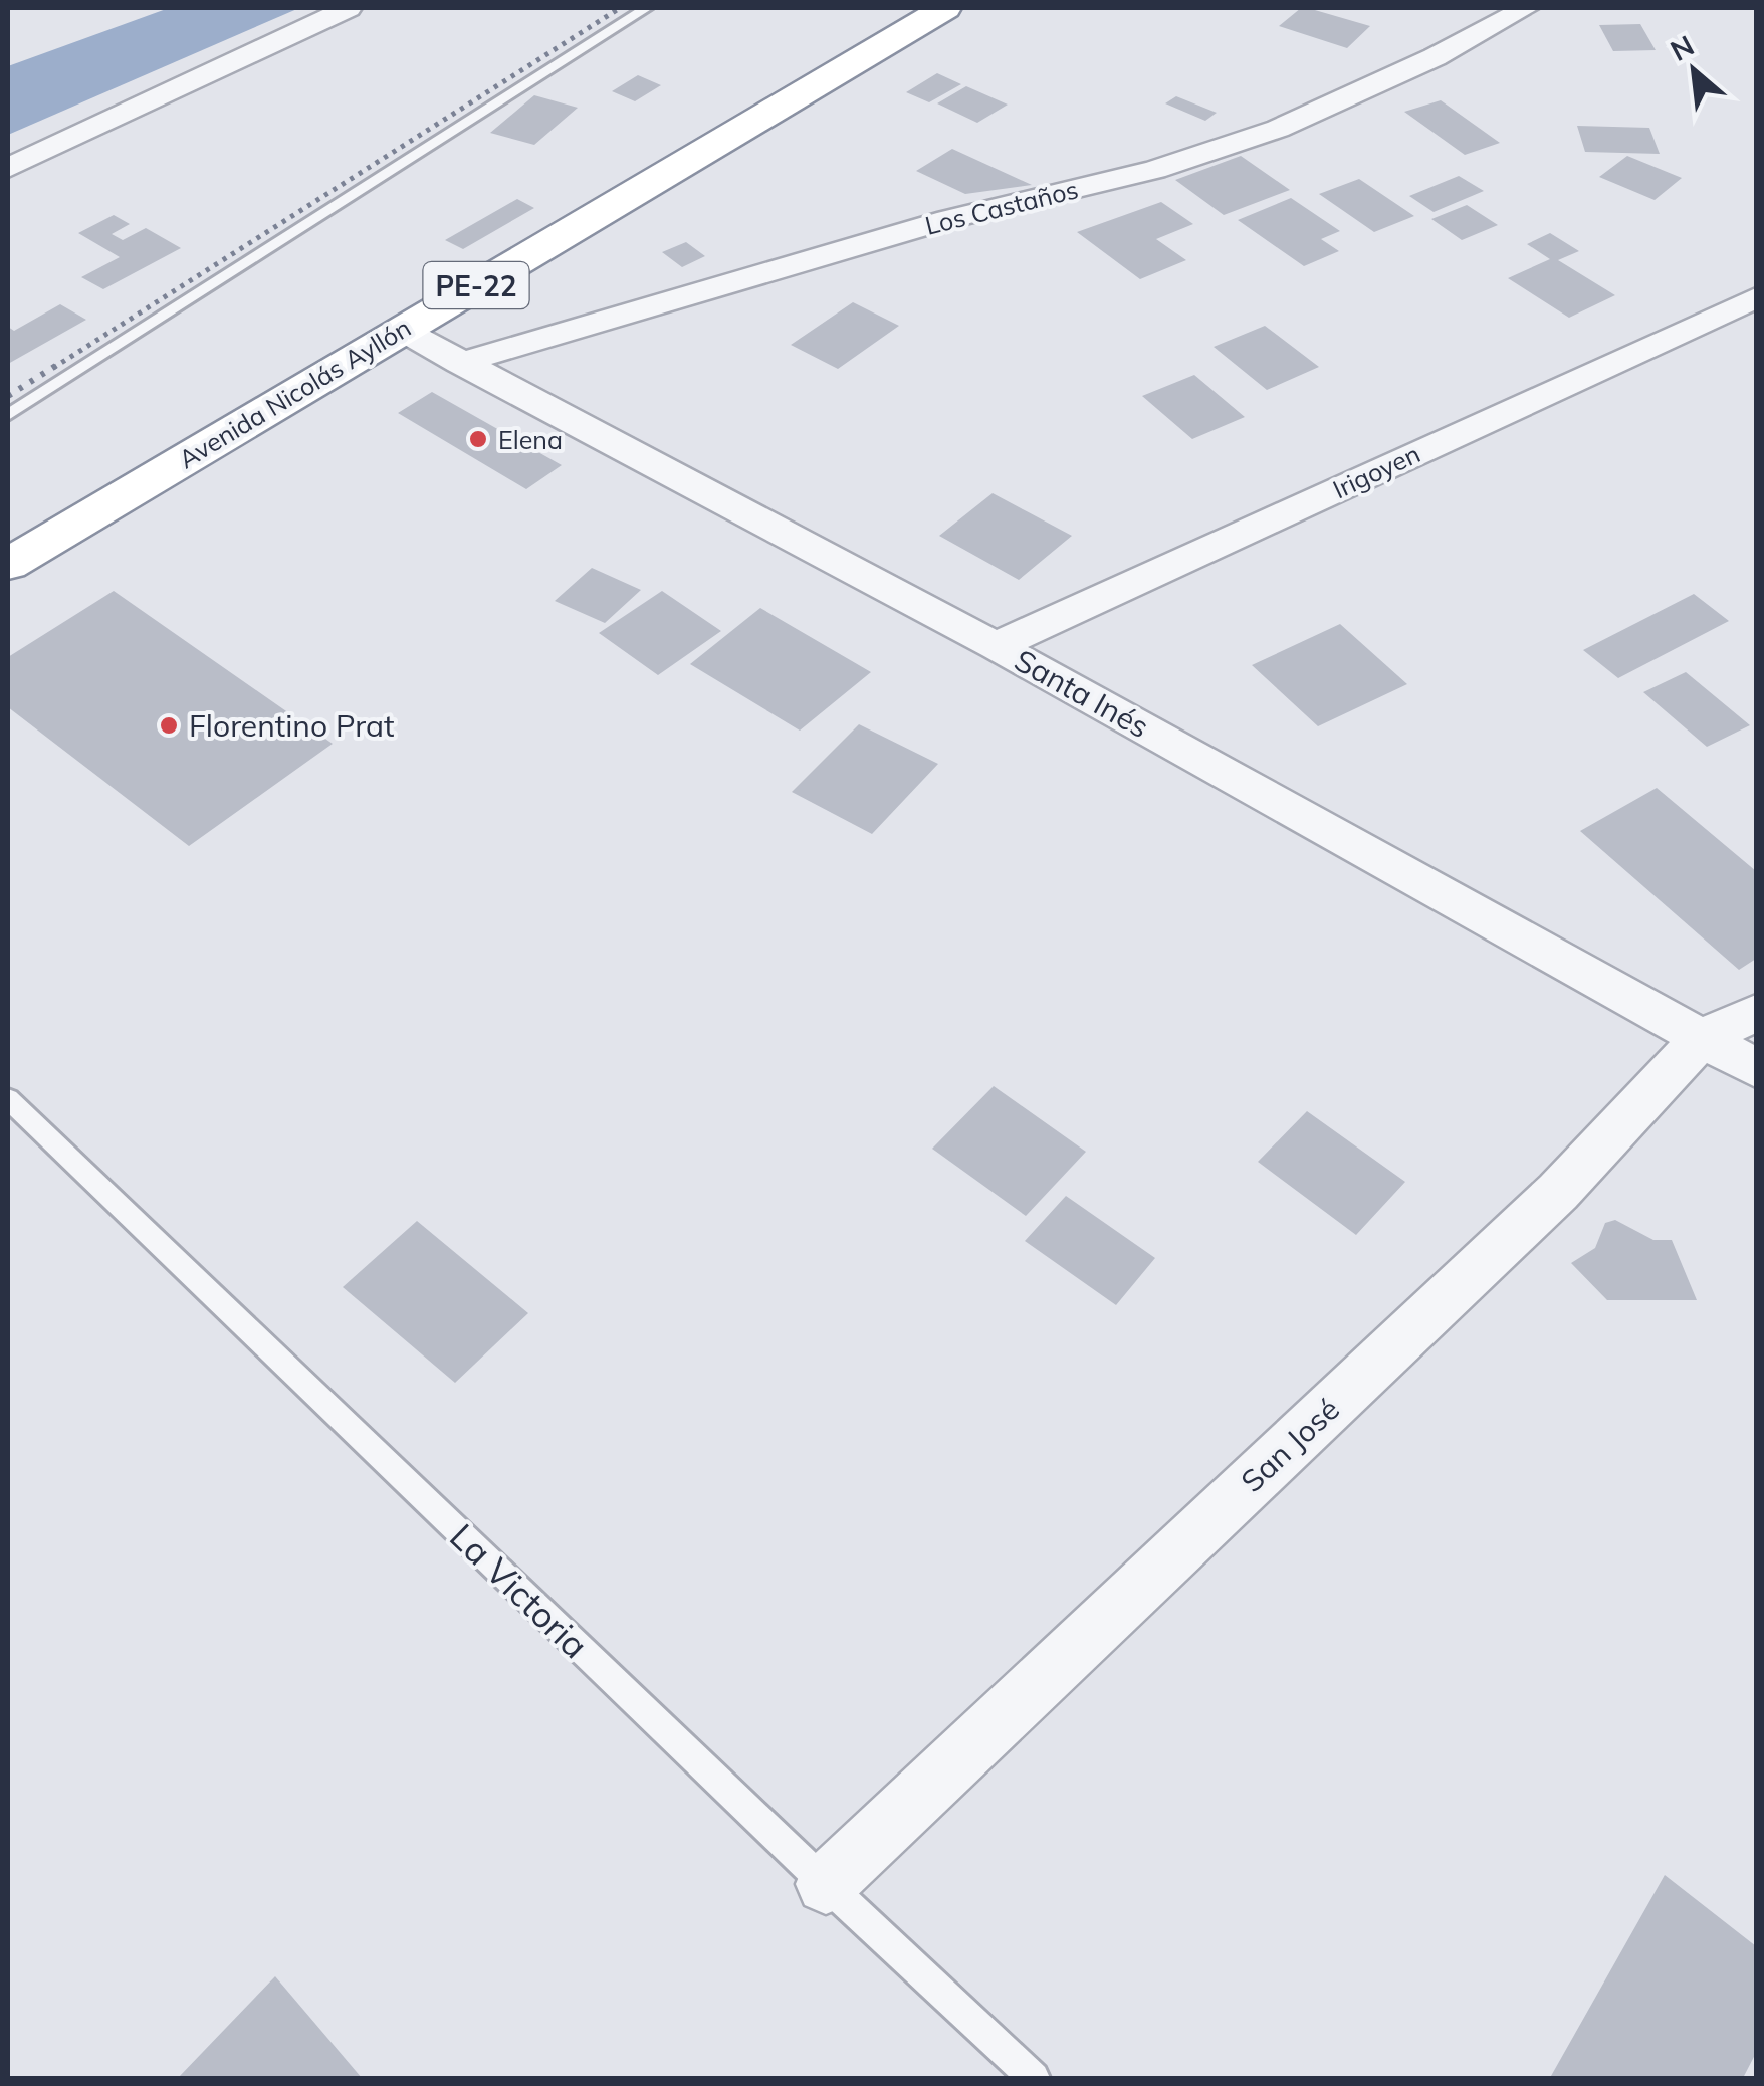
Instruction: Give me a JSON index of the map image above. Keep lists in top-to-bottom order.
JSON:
{
  "streets": {
    "highway": ["PE-22", "Avenida Nicolás Ayllón"],
    "street": [
      "Los Castaños",
      "Irigoyen",
      "Santa Inés",
      "San José"
    ],
    "lane": ["La Victoria"]
  },
  "crossings": [
    ["Los Castaños", "Santa Inés"],
    ["Avenida Nicolás Ayllón", "Santa Inés"],
    ["Irigoyen", "Santa Inés"],
    ["Santa Inés", "San José"],
    ["San José", "La Victoria"]
  ],
  "places": ["Elena", "Florentino Prat"],
  "north": "top left"
}
